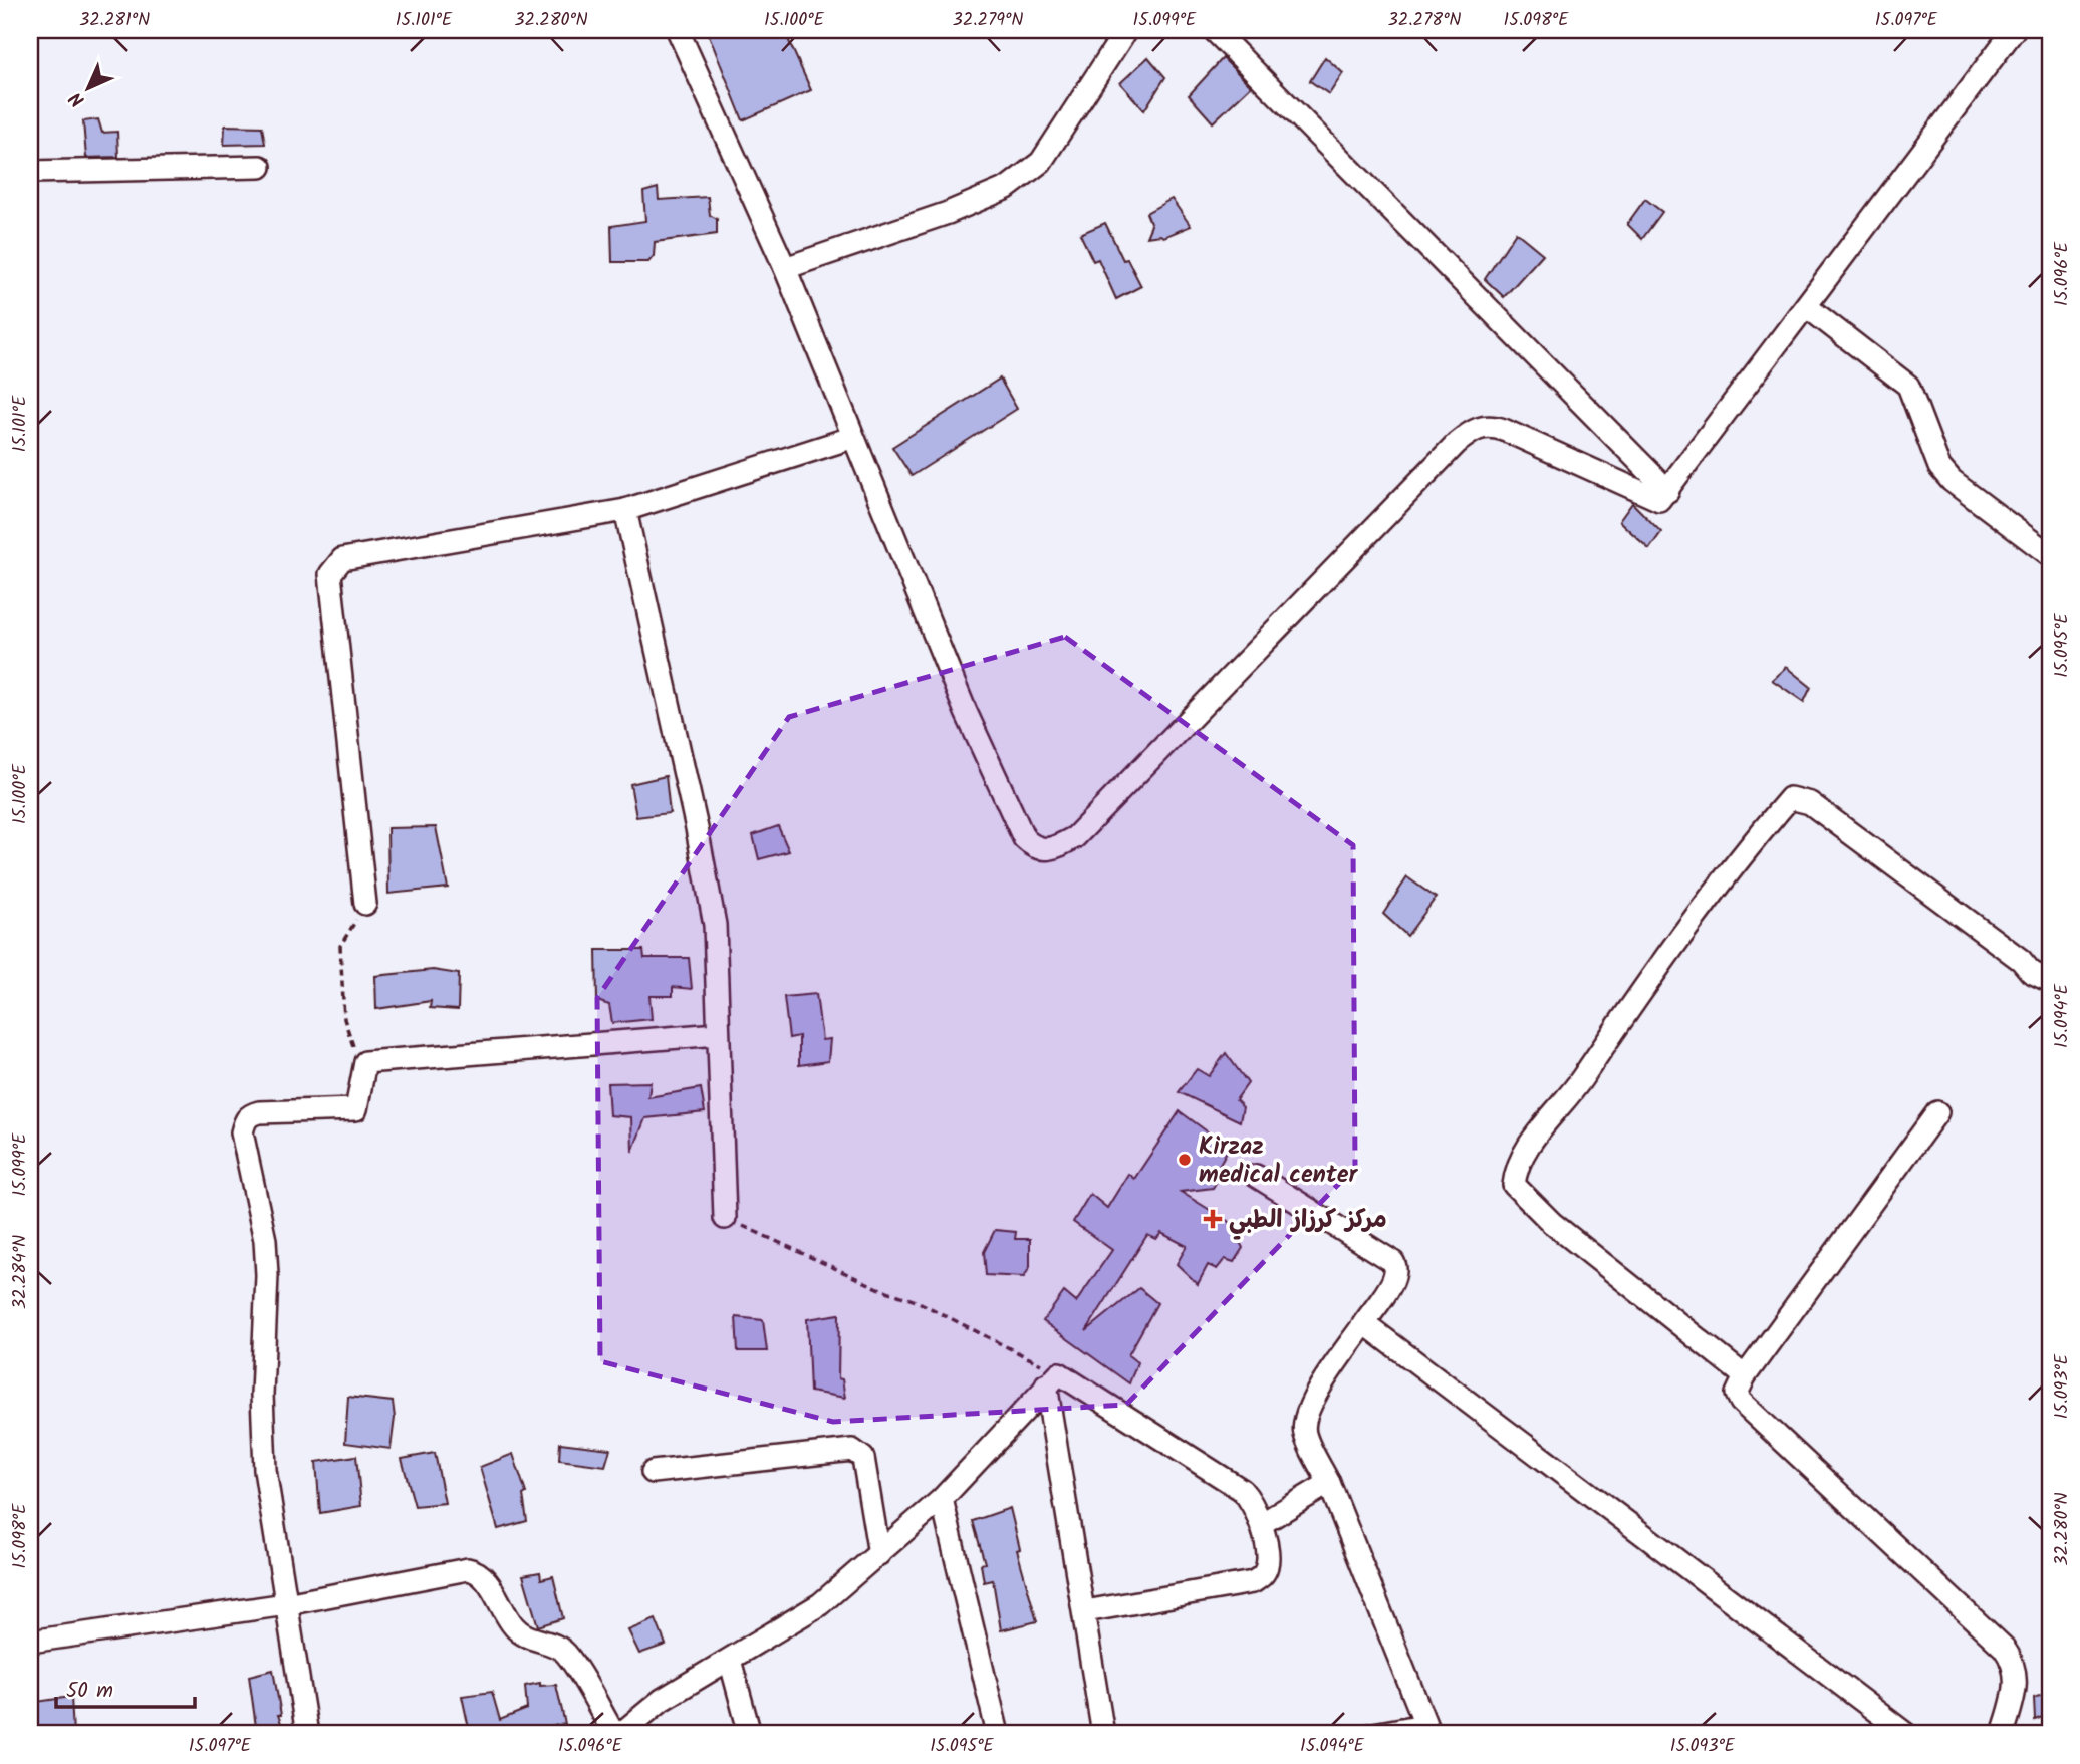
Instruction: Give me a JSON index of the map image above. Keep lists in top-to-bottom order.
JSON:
{
  "places": {
    "other": ["Kirzaz medical center"],
    "health": ["مركز كرزاز الطبي"]
  },
  "scale_bar": "50 m",
  "north": "bottom left",
  "coordinates": [
    "32.281°N",
    "15.101°E",
    "32.280°N",
    "15.100°E",
    "32.279°N",
    "15.099°E",
    "32.278°N",
    "15.098°E",
    "15.097°E",
    "15.096°E",
    "15.095°E",
    "15.094°E",
    "32.284°N",
    "15.093°E"
  ]
}
